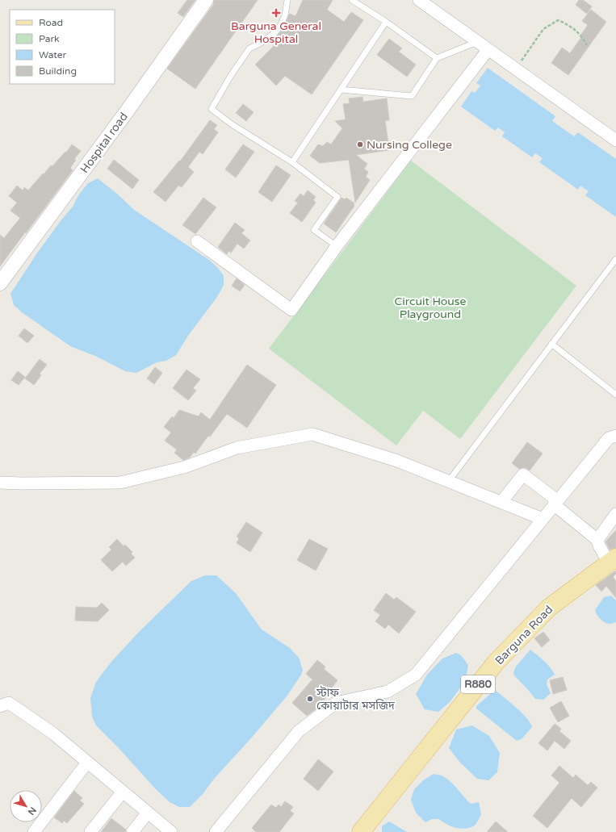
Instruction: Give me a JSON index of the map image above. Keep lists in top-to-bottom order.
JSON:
{
  "streets": {
    "main road": ["Barguna Road", "R880"],
    "street": ["Hospital road"]
  },
  "parks": ["Circuit House Playground"],
  "places": {
    "health": ["Barguna General Hospital"],
    "other": ["Nursing College", "স্টাফ কোয়াটার মসজিদ"]
  },
  "legend": [
    "Road",
    "Park",
    "Water",
    "Building"
  ],
  "north": "bottom right"
}
